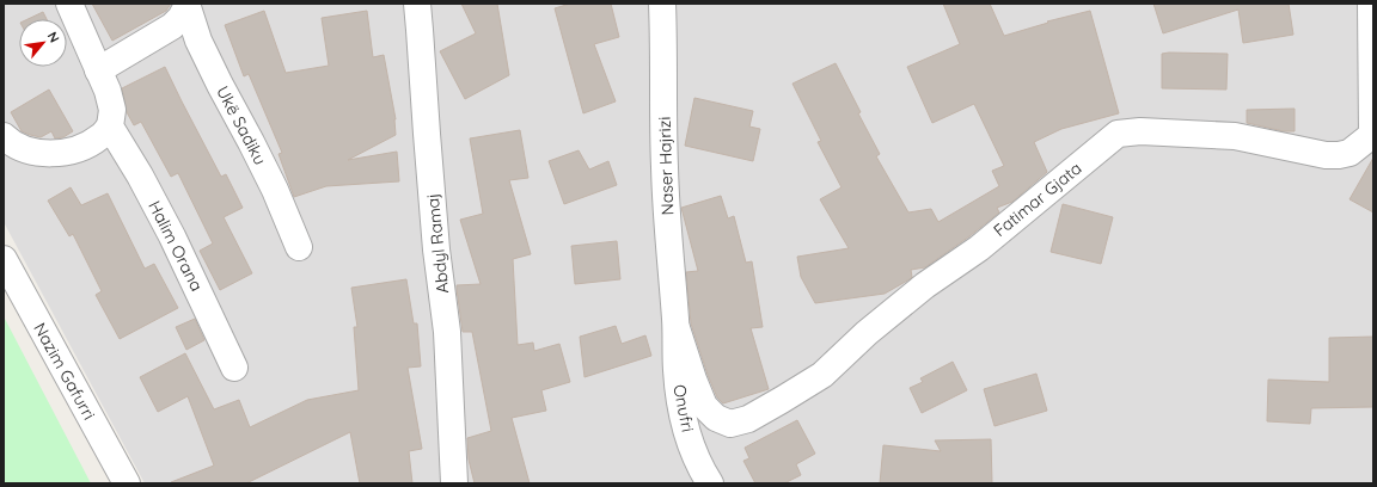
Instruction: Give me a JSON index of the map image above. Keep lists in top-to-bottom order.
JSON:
{
  "streets": {
    "street": [
      "Ukë Sadiku",
      "Naser Hajrizi",
      "Fatimar Gjata",
      "Abdyl Ramaj",
      "Halim Orana",
      "Nazim Gafurri",
      "Onufri"
    ]
  },
  "crossings": [
    ["Naser Hajrizi", "Fatimar Gjata"],
    ["Naser Hajrizi", "Onufri"],
    ["Fatimar Gjata", "Onufri"]
  ],
  "north": "top right"
}
